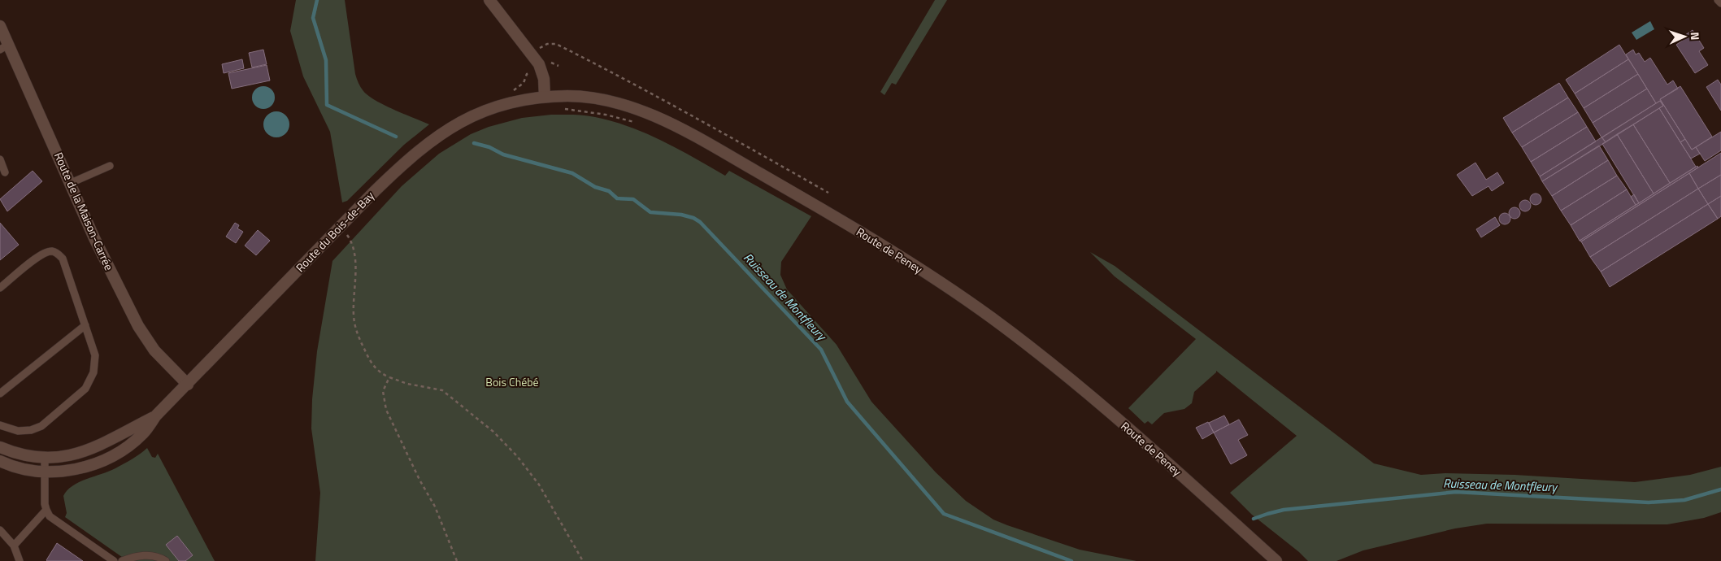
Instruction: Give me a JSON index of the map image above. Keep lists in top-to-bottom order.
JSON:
{
  "streets": {
    "main road": ["Route de la Maison-Carrée", "Route du Bois-de-Bay", "Route de Peney"]
  },
  "crossings": [
    ["Route de la Maison-Carrée", "Route du Bois-de-Bay"],
    ["Route du Bois-de-Bay", "Route de Peney"]
  ],
  "water": ["Ruisseau de Montfleury"],
  "parks": ["Bois Chébé"],
  "north": "right"
}
